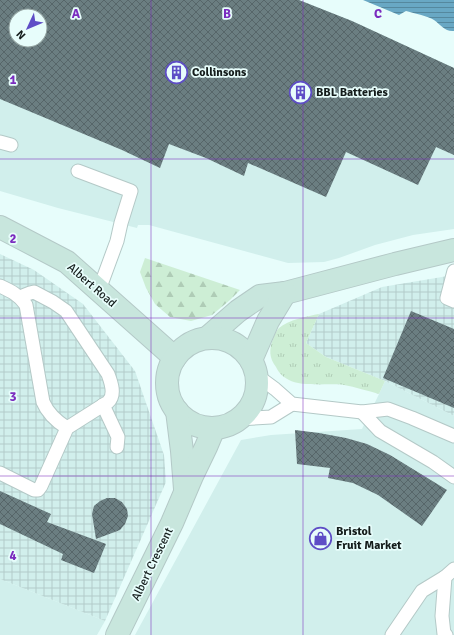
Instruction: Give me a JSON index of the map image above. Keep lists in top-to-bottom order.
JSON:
{
  "streets": {
    "street": ["Albert Road", "Albert Crescent"]
  },
  "crossings": [
    ["Albert Road", "Albert Crescent"]
  ],
  "places": {
    "building": ["Collinsons", "BBL Batteries"],
    "shop": ["Bristol Fruit Market"]
  },
  "north": "bottom left",
  "grid": {
    "columns": ["A", "B", "C"],
    "rows": [
      "1",
      "2",
      "3",
      "4"
    ]
  }
}
